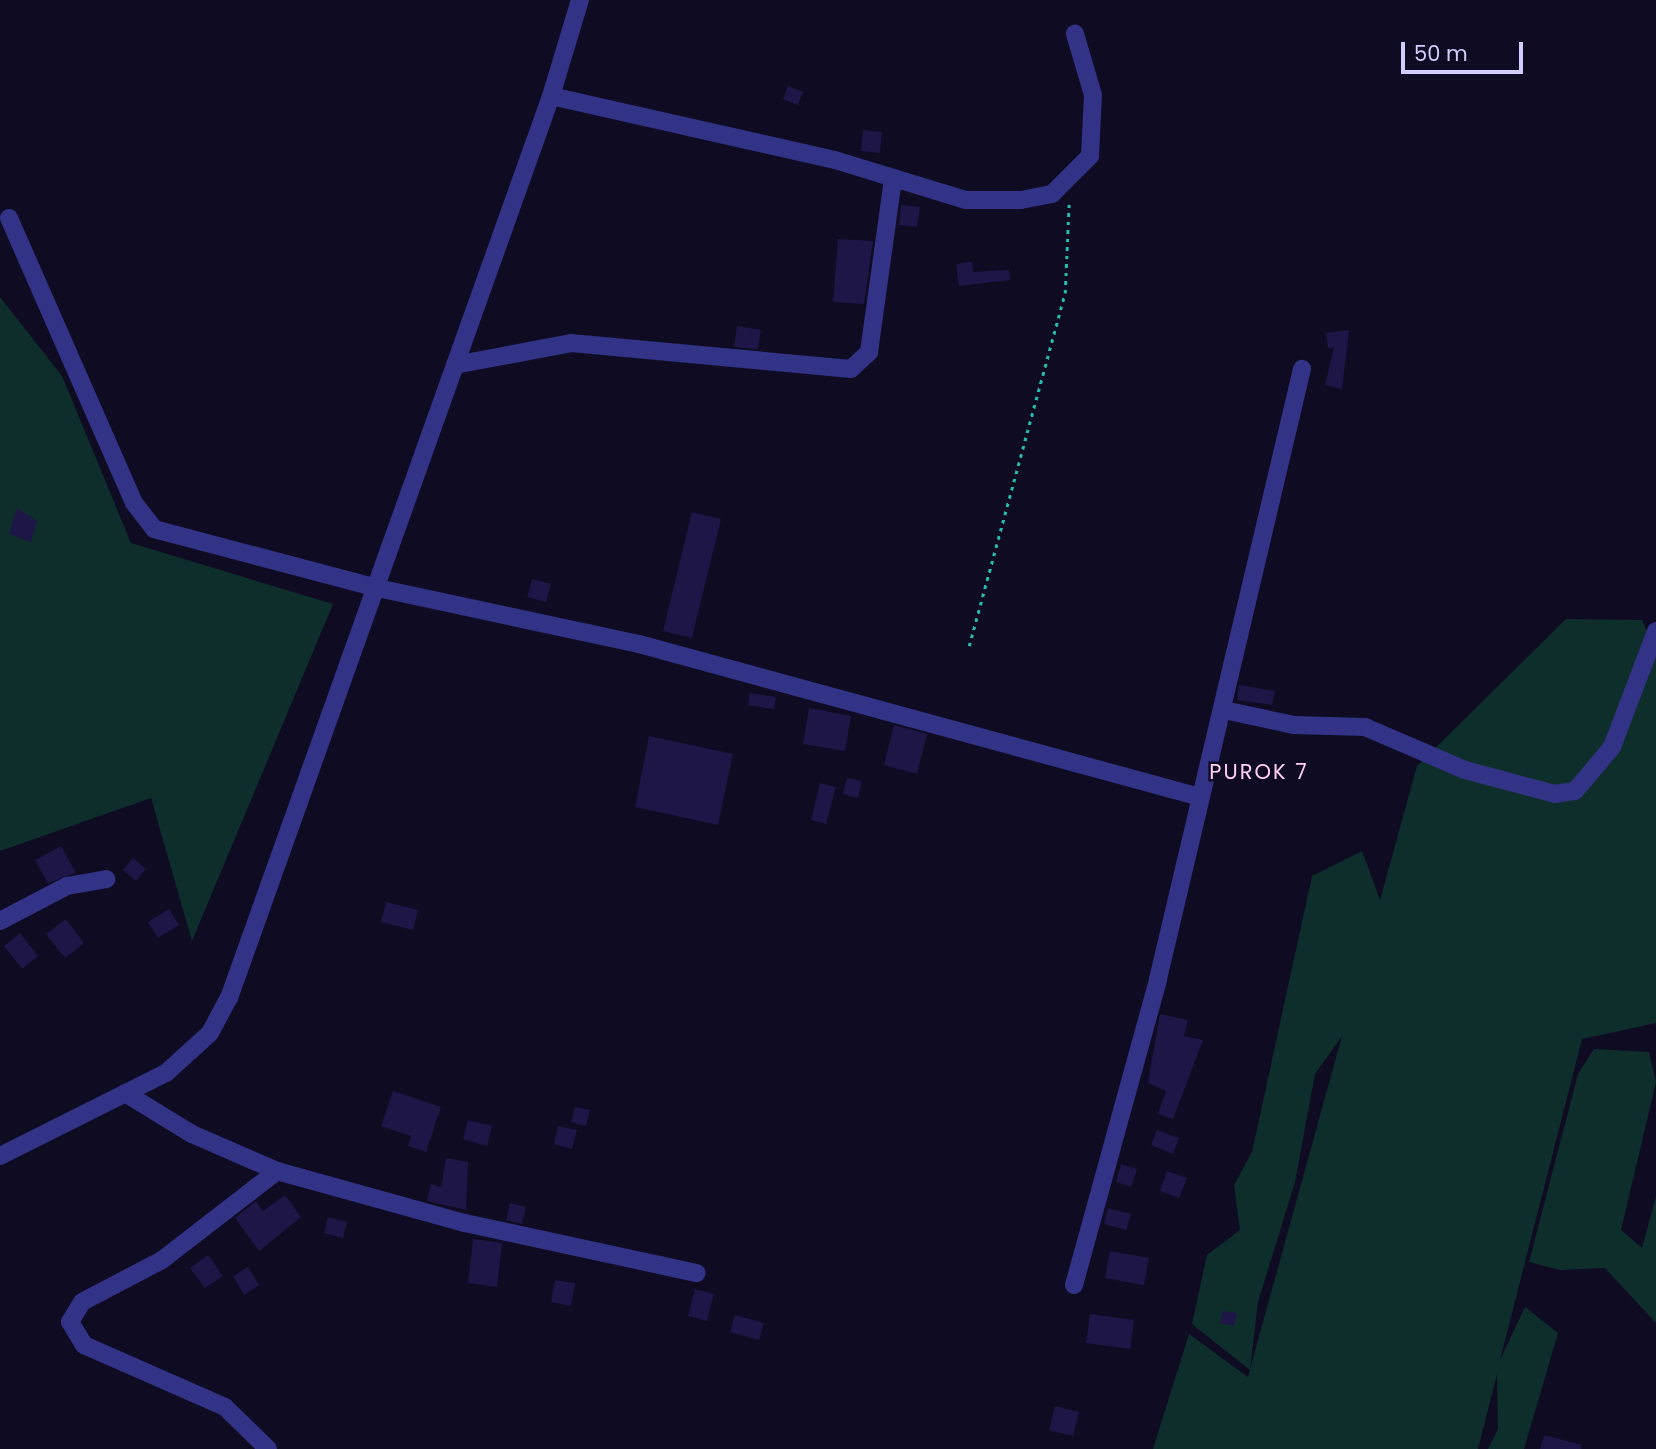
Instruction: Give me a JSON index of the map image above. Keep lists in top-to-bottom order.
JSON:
{
  "districts": ["PUROK 7"],
  "scale_bar": "50 m"
}
